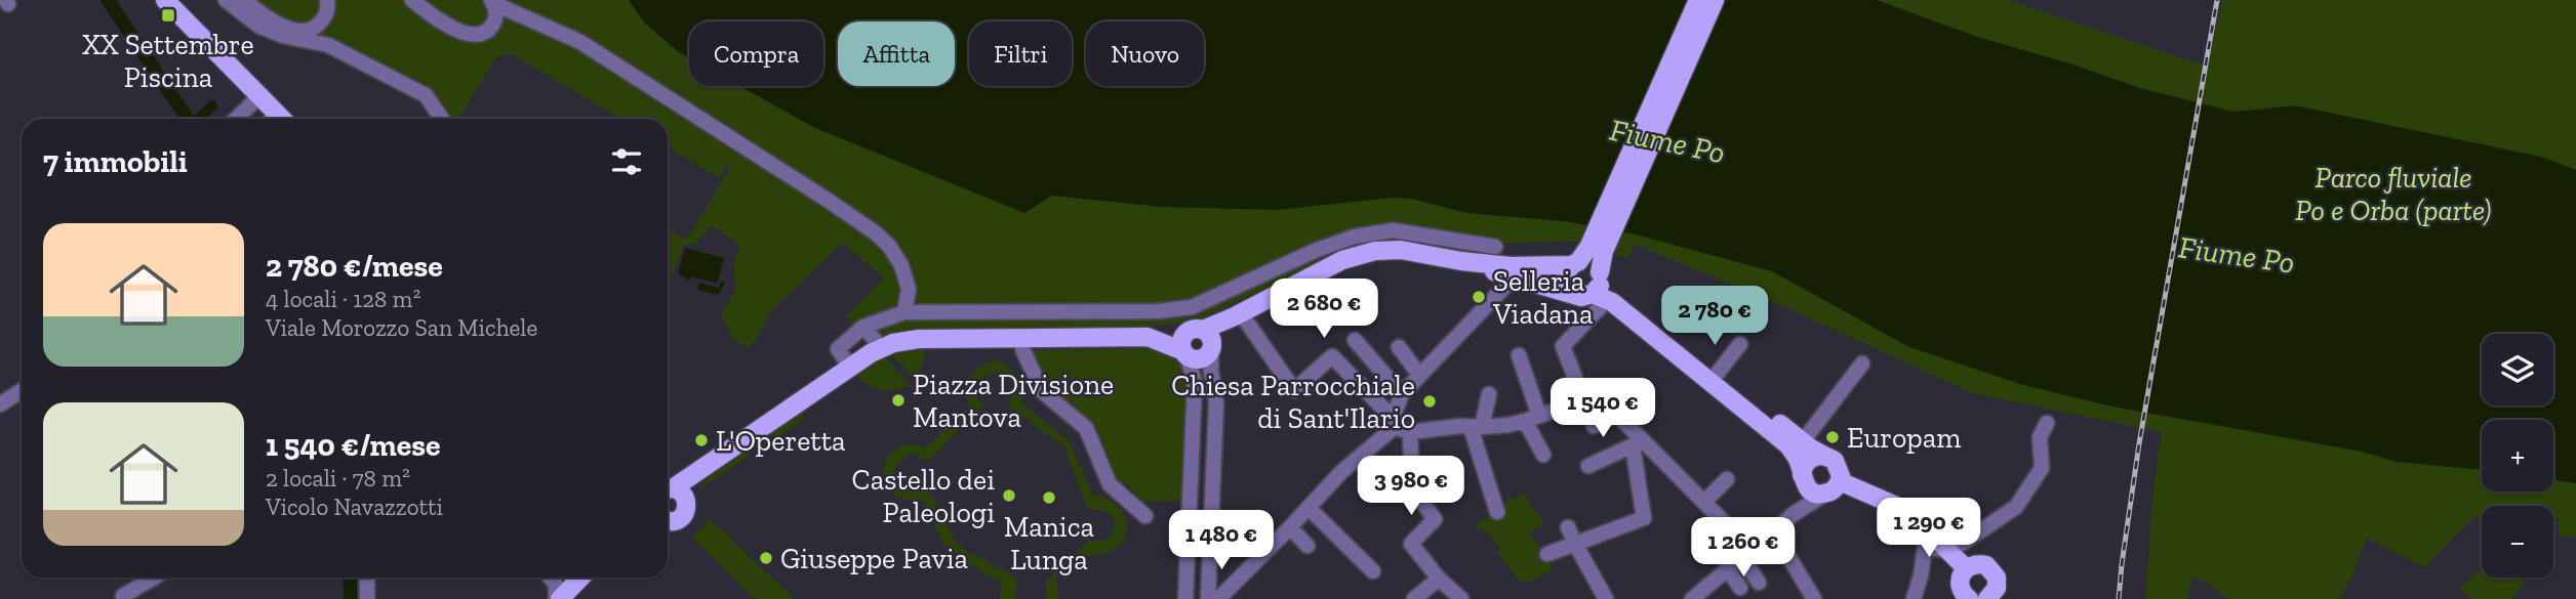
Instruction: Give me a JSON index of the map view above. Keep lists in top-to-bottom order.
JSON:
{
  "water": ["Fiume Po"],
  "parks": ["Parco fluviale Po e Orba (parte)"],
  "places": {
    "transit": ["XX Settembre Piscina"],
    "other": [
      "Selleria Viadana",
      "Piazza Divisione Mantova",
      "Chiesa Parrocchiale di Sant'Ilario",
      "Europam",
      "L'Operetta",
      "Castello dei Paleologi",
      "Manica Lunga",
      "Giuseppe Pavia"
    ]
  },
  "page": {
    "chip": [
      "Compra",
      "Affitta",
      "Filtri",
      "Nuovo"
    ],
    "heading": "7 immobili",
    "list": [
      {
        "name": "2 780 €/mese",
        "note": "4 locali · 128 m² · Viale Morozzo San Michele"
      },
      {
        "name": "1 540 €/mese",
        "note": "2 locali · 78 m² · Vicolo Navazzotti"
      }
    ],
    "price": [
      "2 680 €",
      "2 780 €",
      "1 540 €",
      "3 980 €",
      "1 290 €",
      "1 480 €",
      "1 260 €"
    ],
    "map_buttons": ["+", "−"]
  }
}
